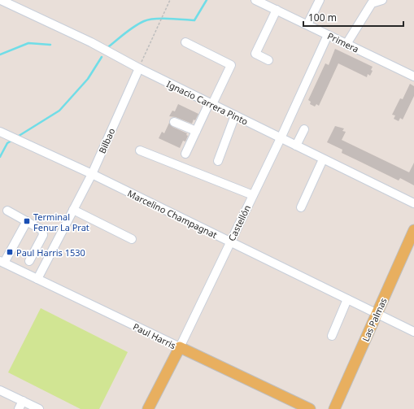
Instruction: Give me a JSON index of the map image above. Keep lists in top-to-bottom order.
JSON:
{
  "streets": {
    "main road": ["Castellón", "Las Palmas", "Paul Harris"],
    "street": [
      "Primera",
      "Ignacio Carrera Pinto",
      "Bilbao",
      "Marcelino Champagnat"
    ]
  },
  "crossings": [
    ["Primera", "Castellón"],
    ["Ignacio Carrera Pinto", "Bilbao"],
    ["Ignacio Carrera Pinto", "Castellón"],
    ["Bilbao", "Marcelino Champagnat"],
    ["Bilbao", "Paul Harris"],
    ["Marcelino Champagnat", "Castellón"],
    ["Marcelino Champagnat", "Las Palmas"],
    ["Castellón", "Paul Harris"]
  ],
  "places": {
    "transit": ["Terminal Fenur La Prat", "Paul Harris 1530"]
  },
  "scale_bar": "100 m"
}
